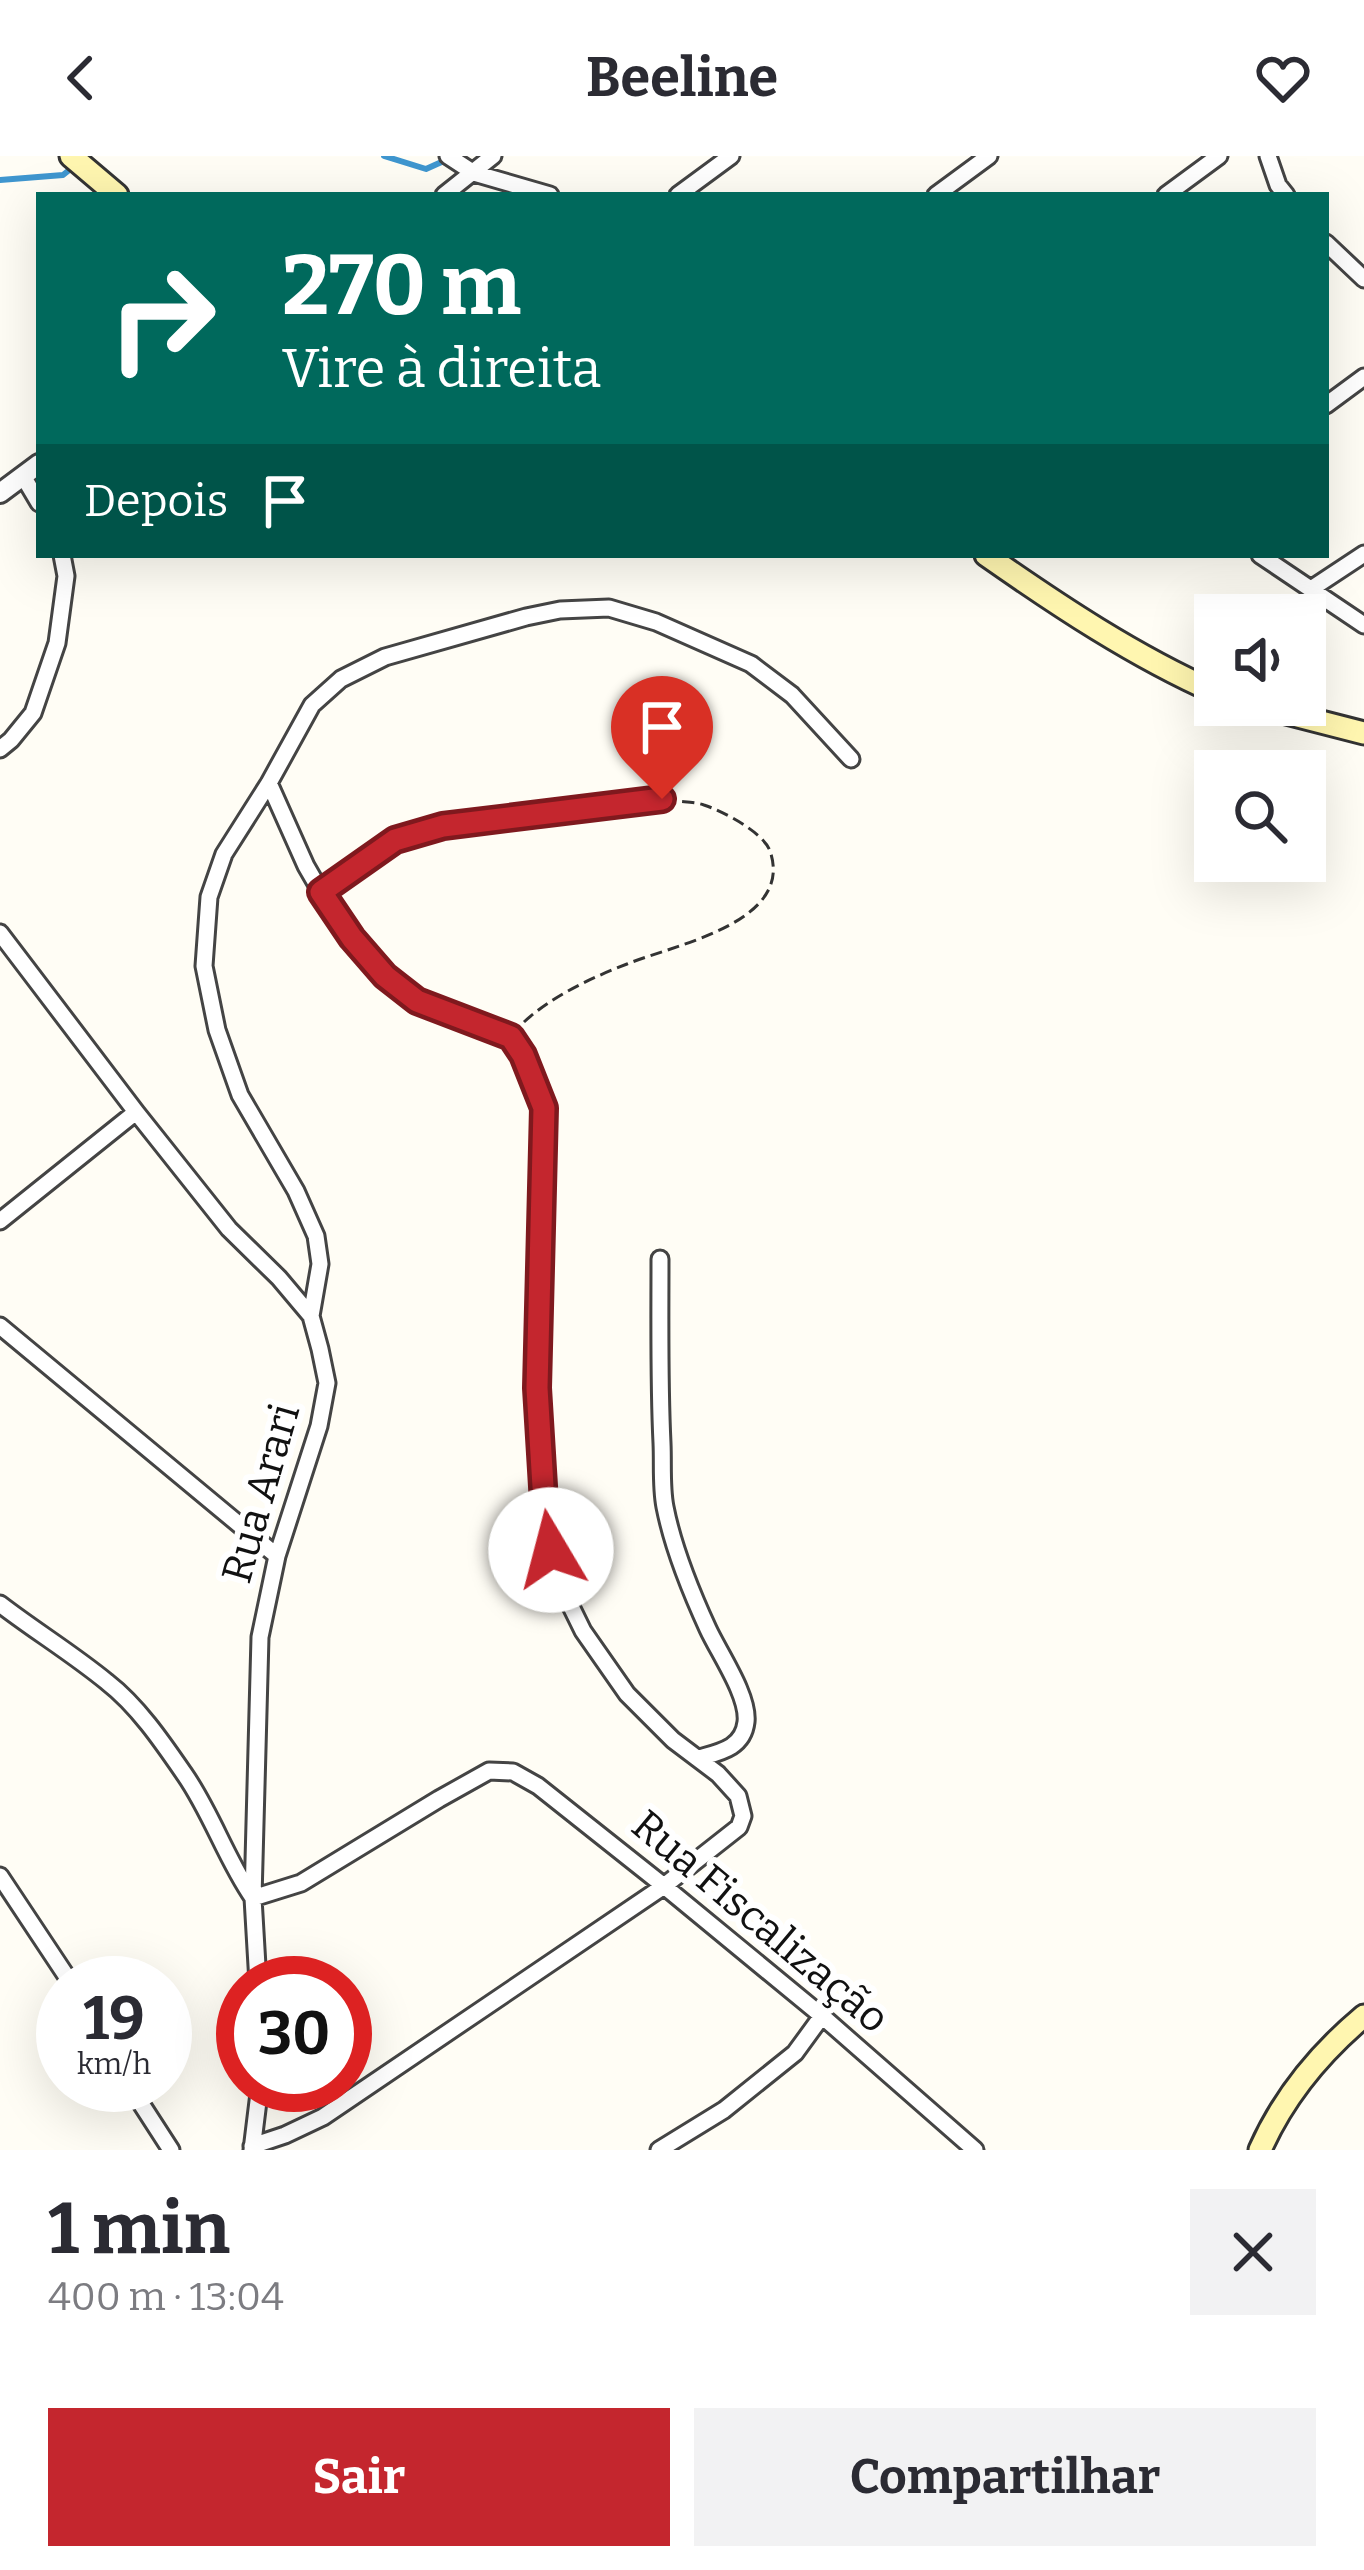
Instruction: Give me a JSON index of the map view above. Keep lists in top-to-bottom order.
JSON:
{
  "streets": {
    "street": ["Rua Arari", "Rua Fiscalização"]
  },
  "crossings": [
    ["Rua Arari", "Rua Fiscalização"]
  ],
  "page": {
    "header": "Beeline",
    "turn": ["270 m", "Vire à direita"],
    "then": "Depois",
    "speed": "19 km/h",
    "limit": "30",
    "heading": ["1 min", "400 m · 13:04"],
    "buttons": ["Sair", "Compartilhar"]
  }
}
